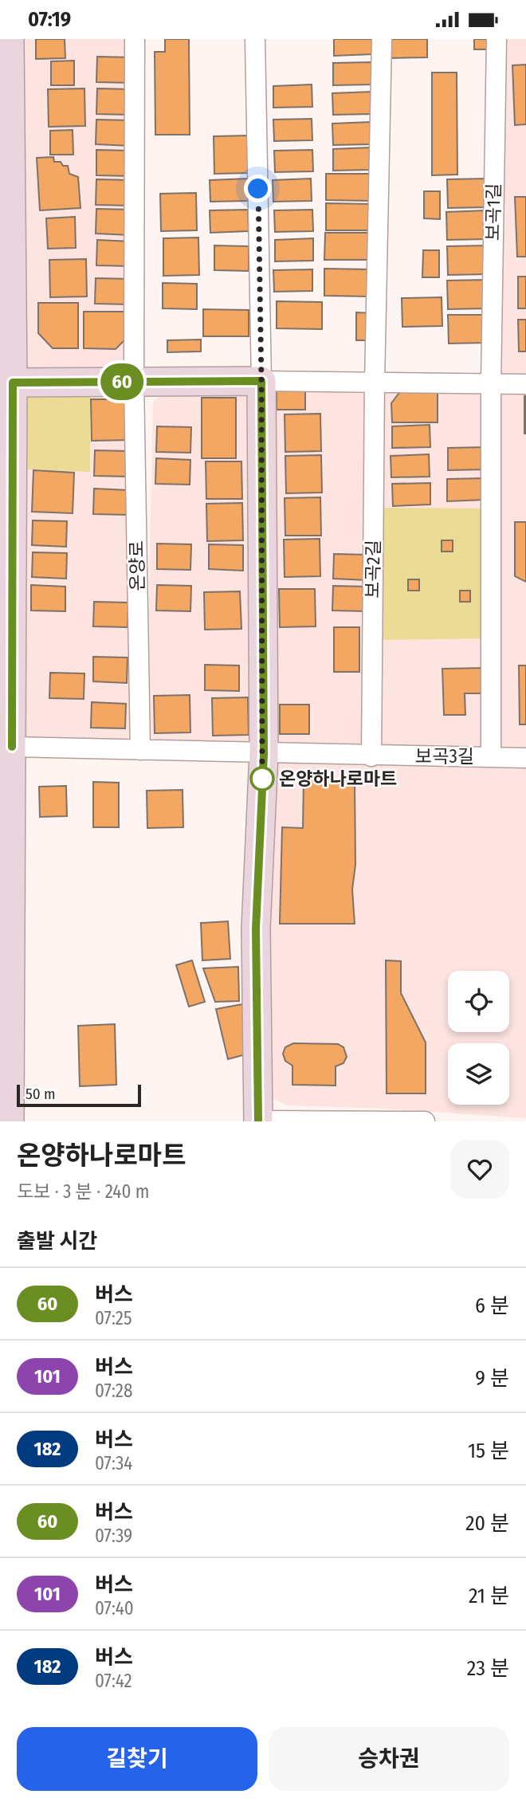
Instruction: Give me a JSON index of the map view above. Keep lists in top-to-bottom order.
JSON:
{
  "streets": {
    "street": [
      "보곡1길",
      "온양로",
      "보곡2길",
      "보곡3길"
    ]
  },
  "crossings": [
    ["온양로", "보곡3길"],
    ["보곡2길", "보곡3길"]
  ],
  "places": ["온양하나로마트"],
  "lines": ["bus line 60"],
  "scale_bar": "50 m",
  "page": {
    "status": "07:19",
    "on_map": "60",
    "scale": "50 m",
    "heading": [
      ["온양하나로마트", "도보 · 3 분 · 240 m"],
      "출발 시간"
    ],
    "list": [
      {
        "mark": "60",
        "name": "버스",
        "note": "07:25",
        "value": "6 분"
      },
      {
        "mark": "101",
        "name": "버스",
        "note": "07:28",
        "value": "9 분"
      },
      {
        "mark": "182",
        "name": "버스",
        "note": "07:34",
        "value": "15 분"
      },
      {
        "mark": "60",
        "name": "버스",
        "note": "07:39",
        "value": "20 분"
      },
      {
        "mark": "101",
        "name": "버스",
        "note": "07:40",
        "value": "21 분"
      },
      {
        "mark": "182",
        "name": "버스",
        "note": "07:42",
        "value": "23 분"
      }
    ],
    "buttons": ["길찾기", "승차권"]
  }
}
